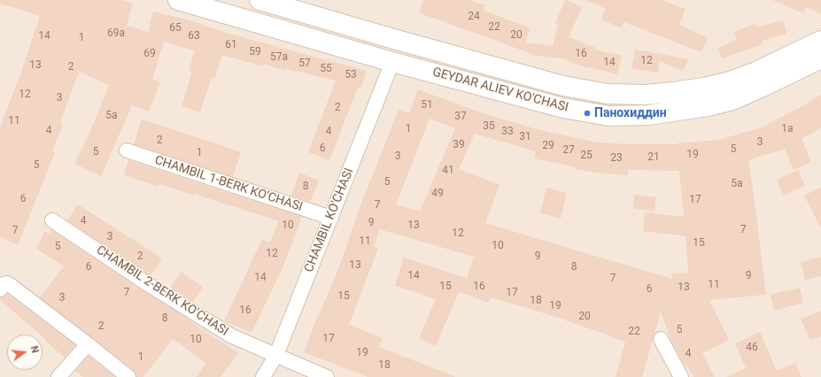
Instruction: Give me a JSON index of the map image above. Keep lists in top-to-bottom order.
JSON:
{
  "streets": {
    "main road": ["GEYDAR ALIEV KO'CHASI"],
    "street": ["CHAMBIL 1-BERK KO'CHASI", "CHAMBIL KO'CHASI", "CHAMBIL 2-BERK KO'CHASI"]
  },
  "crossings": [
    ["GEYDAR ALIEV KO'CHASI", "CHAMBIL KO'CHASI"],
    ["CHAMBIL 1-BERK KO'CHASI", "CHAMBIL KO'CHASI"],
    ["CHAMBIL KO'CHASI", "CHAMBIL 2-BERK KO'CHASI"]
  ],
  "places": ["Панохиддин"],
  "house_numbers": [
    "24",
    "22",
    "65",
    "69a",
    "20",
    "14",
    "63",
    "1",
    "61",
    "59",
    "69",
    "16",
    "57a",
    "12",
    "14",
    "57",
    "13",
    "2",
    "55",
    "53",
    "12",
    "3",
    "51",
    "2",
    "5a",
    "37",
    "11",
    "35",
    "1",
    "1a",
    "4",
    "4",
    "33",
    "31",
    "2",
    "3",
    "39",
    "29",
    "6",
    "5",
    "27",
    "5",
    "1",
    "19",
    "25",
    "3",
    "21",
    "23",
    "5",
    "41",
    "5",
    "5a",
    "8",
    "49",
    "6",
    "17",
    "7",
    "4",
    "9",
    "10",
    "13",
    "7",
    "7",
    "12",
    "3",
    "11",
    "15",
    "10",
    "5",
    "12",
    "2",
    "9",
    "13",
    "6",
    "8",
    "14",
    "9",
    "14",
    "7",
    "11",
    "15",
    "16",
    "13",
    "6",
    "7",
    "17",
    "15",
    "3",
    "18",
    "19",
    "16",
    "20",
    "8",
    "2",
    "5",
    "22",
    "17",
    "10",
    "46",
    "19",
    "4",
    "1",
    "18"
  ],
  "north": "right"
}
